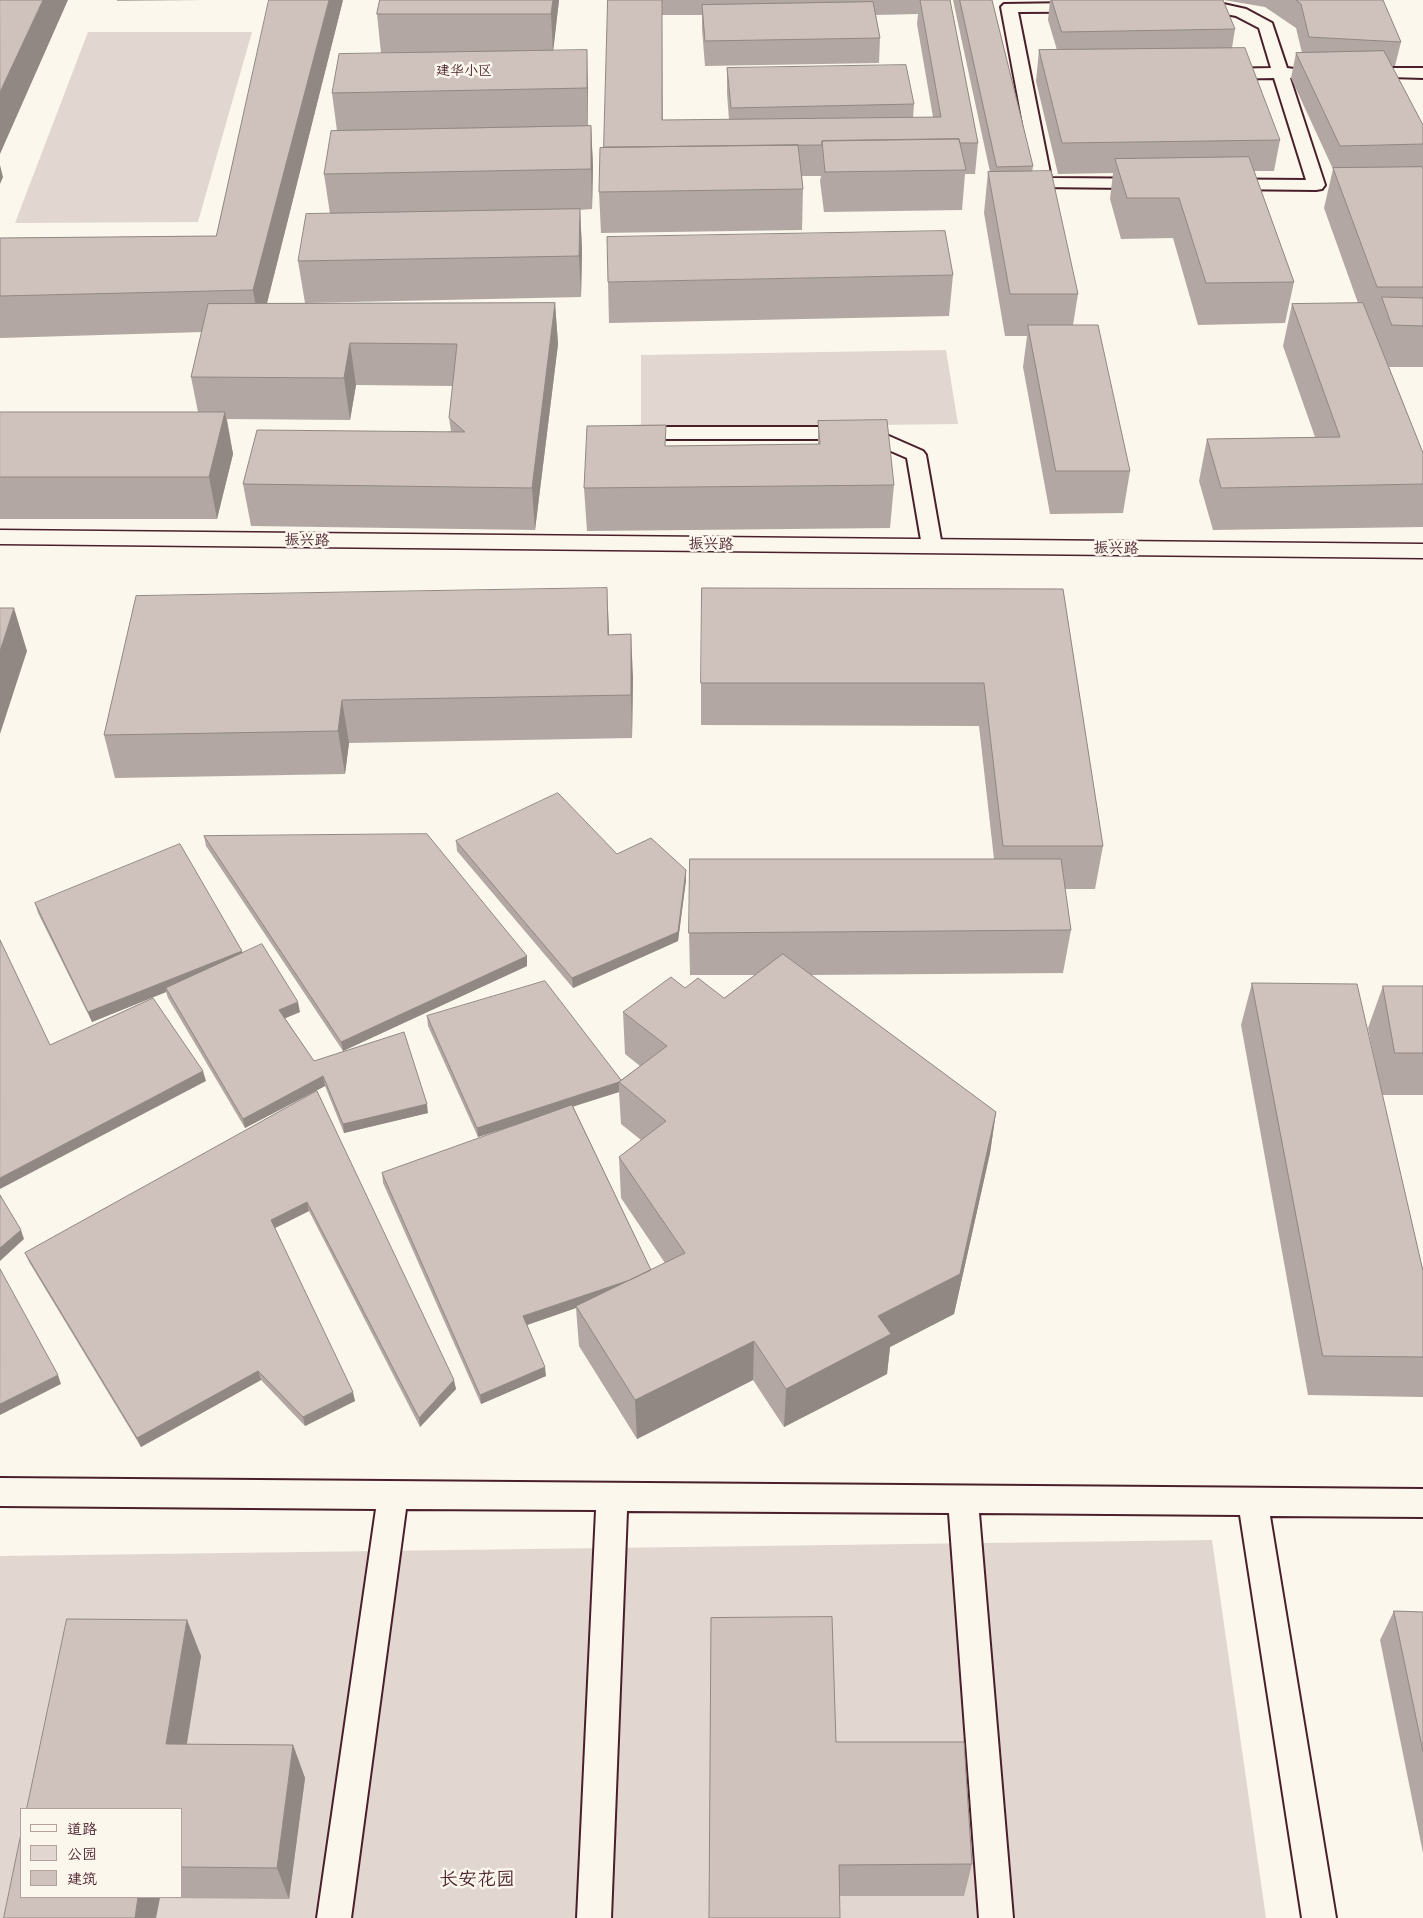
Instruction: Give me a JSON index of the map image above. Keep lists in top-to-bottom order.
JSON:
{
  "streets": {
    "street": ["振兴路"]
  },
  "districts": ["建华小区", "长安花园"],
  "legend": ["道路", "公园", "建筑"]
}
